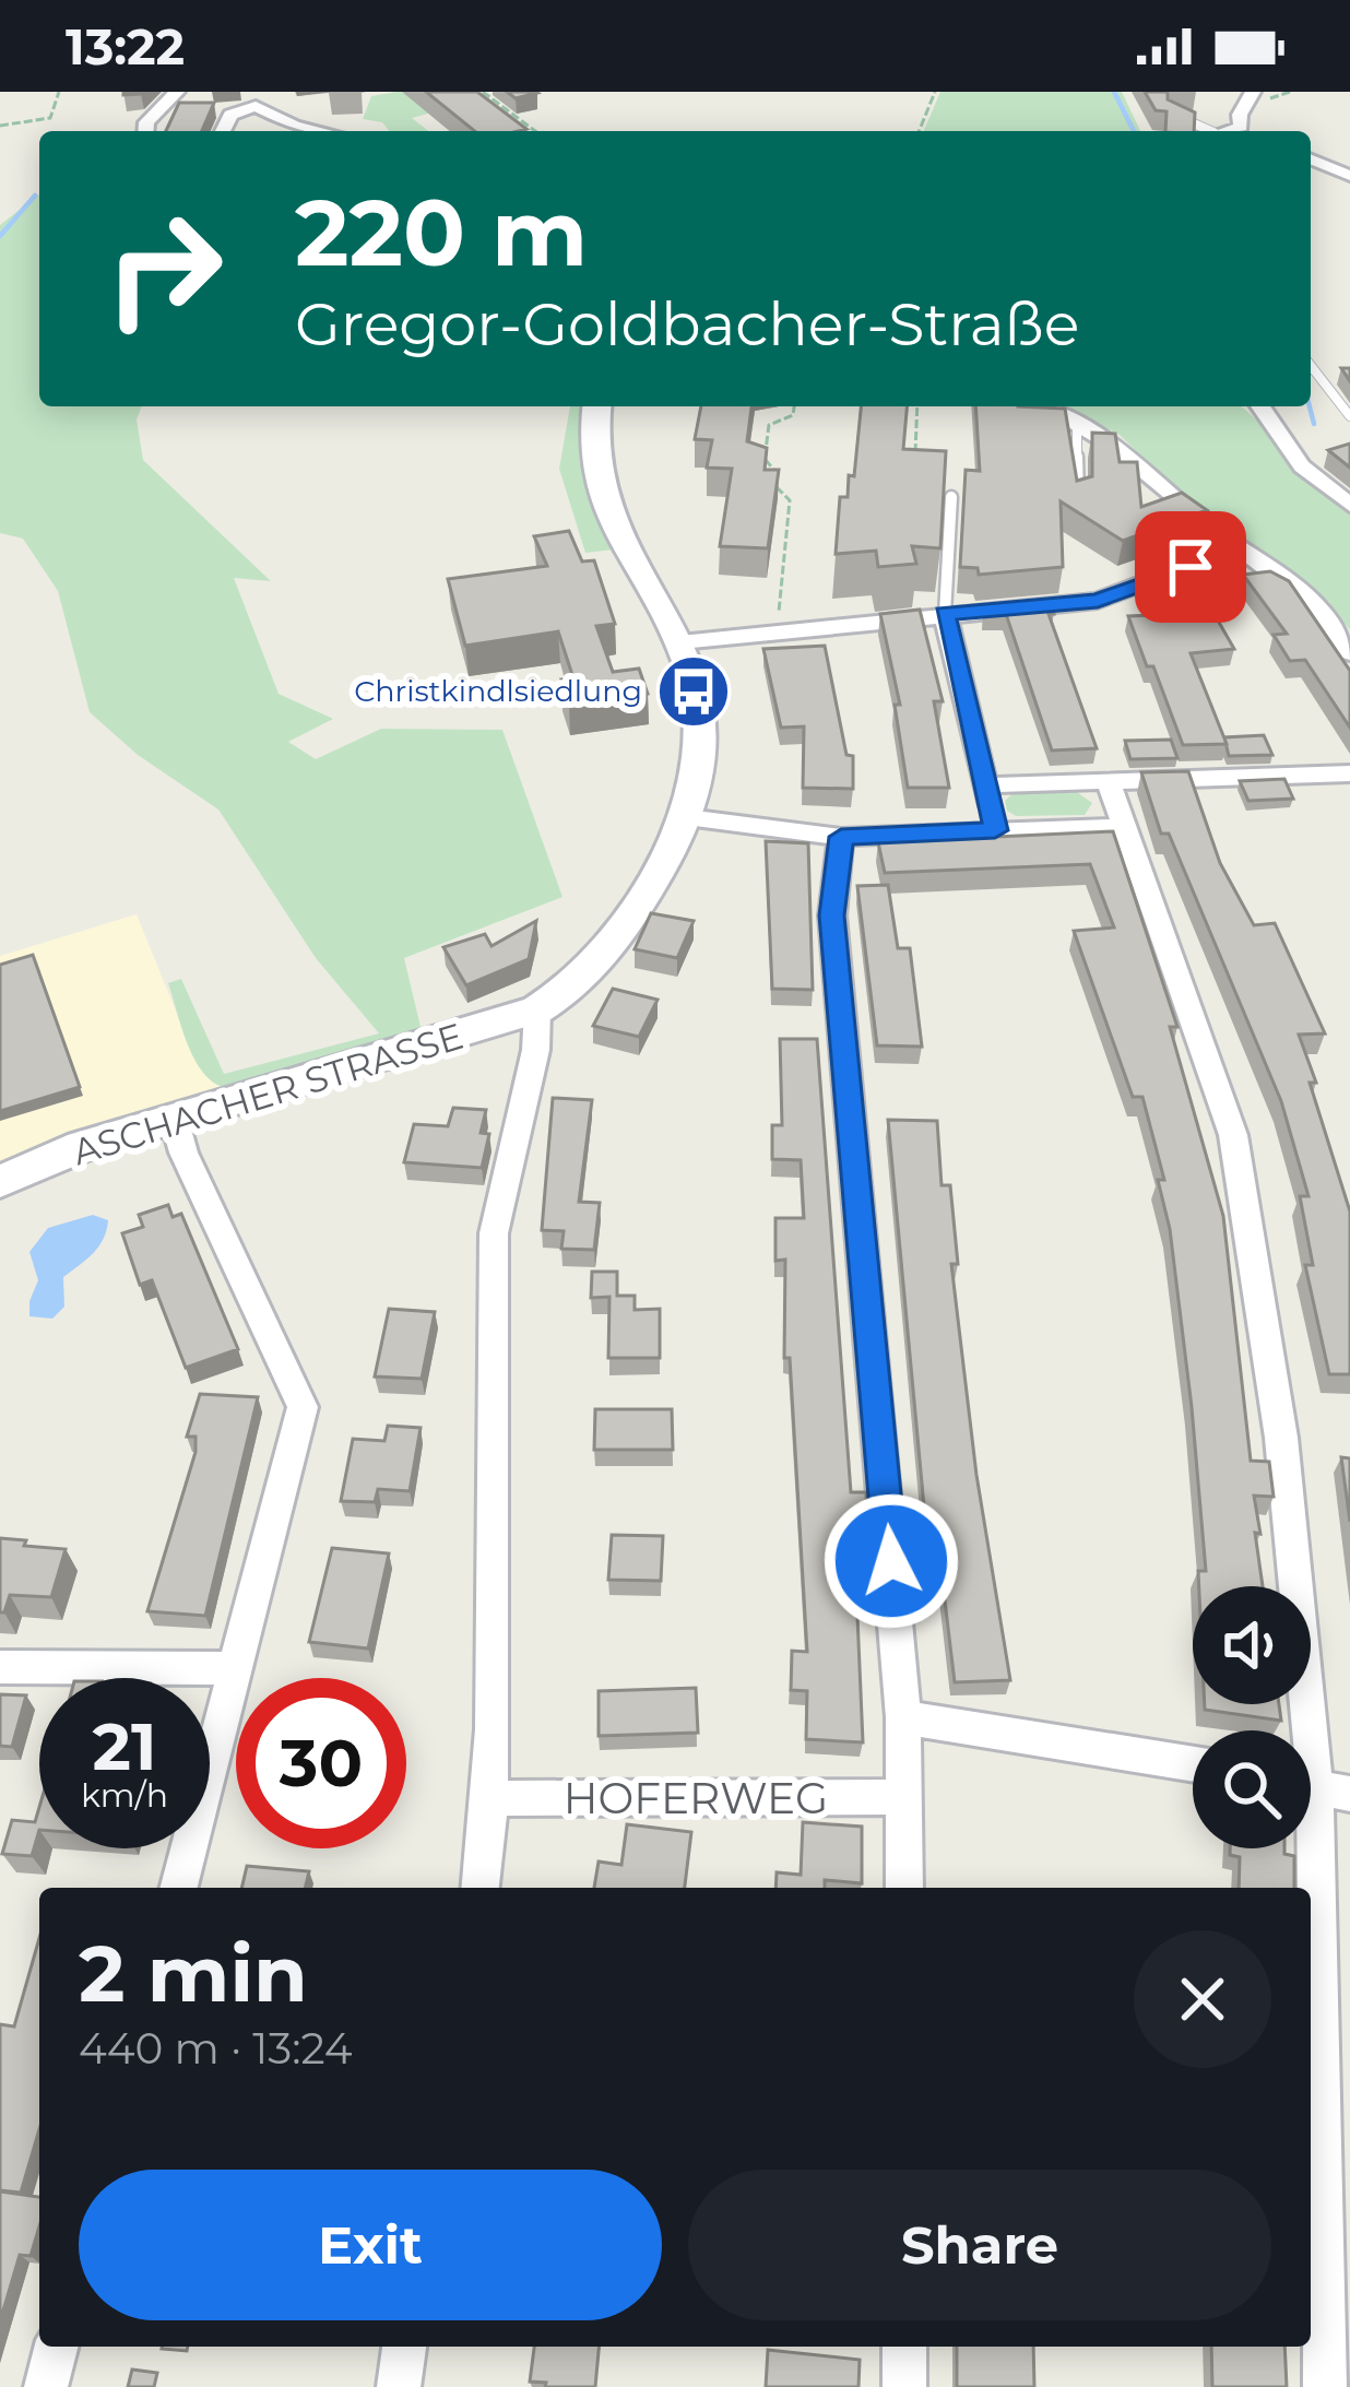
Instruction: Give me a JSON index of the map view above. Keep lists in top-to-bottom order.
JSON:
{
  "streets": {
    "street": ["ASCHACHER STRASSE", "HOFERWEG"]
  },
  "places": {
    "bus stop": ["Christkindlsiedlung"]
  },
  "page": {
    "status": "13:22",
    "turn": ["220 m", "Gregor-Goldbacher-Straße"],
    "speed": "21 km/h",
    "limit": "30",
    "heading": ["2 min", "440 m · 13:24"],
    "buttons": ["Exit", "Share"]
  }
}
